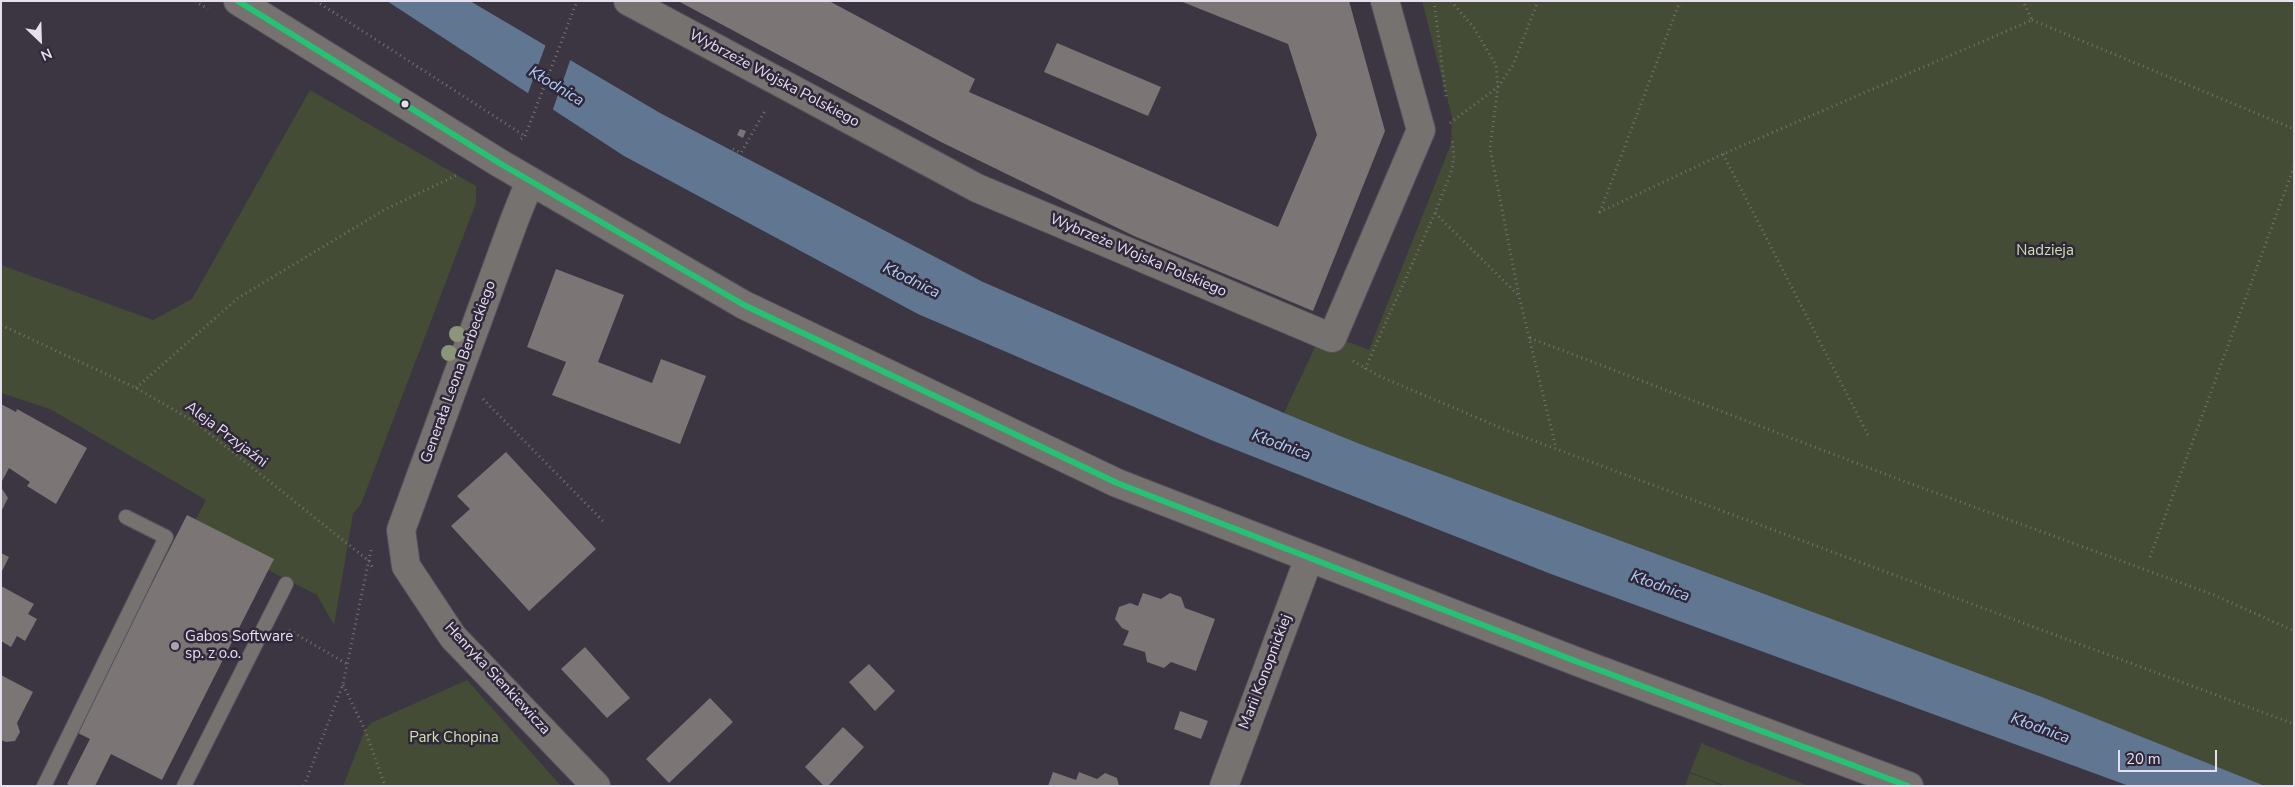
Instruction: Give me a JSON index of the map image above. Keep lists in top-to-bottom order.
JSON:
{
  "streets": {
    "street": [
      "Wybrzeże Wojska Polskiego",
      "Generała Leona Berbeckiego",
      "Marii Konopnickiej",
      "Henryka Sienkiewicza"
    ],
    "path": ["Aleja Przyjaźni"]
  },
  "crossings": [
    ["Generała Leona Berbeckiego", "Henryka Sienkiewicza"]
  ],
  "water": ["Kłodnica"],
  "parks": ["Nadzieja", "Park Chopina"],
  "places": ["Gabos Software sp. z o.o."],
  "scale_bar": "20 m",
  "north": "bottom right"
}
